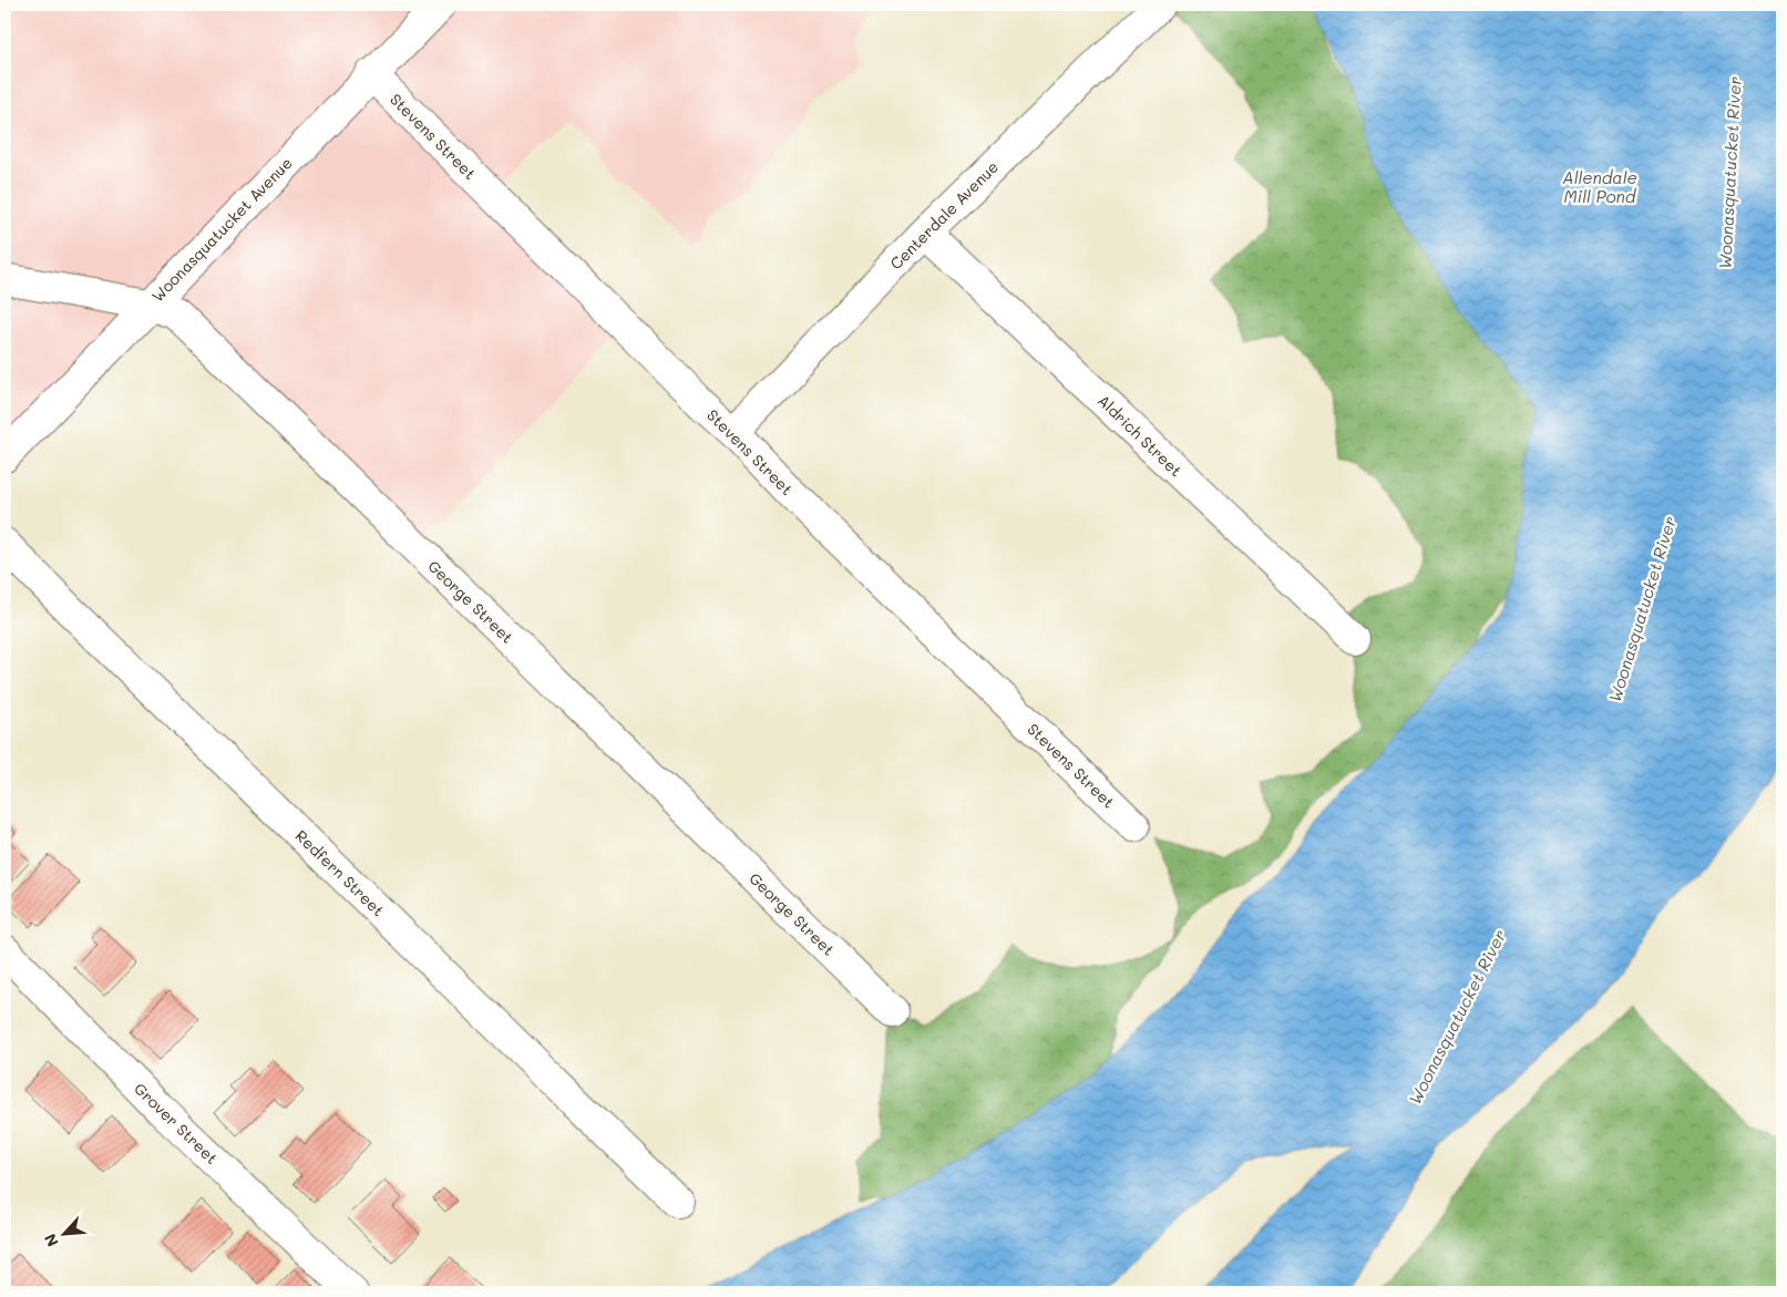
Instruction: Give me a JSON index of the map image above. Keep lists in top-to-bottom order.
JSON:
{
  "streets": {
    "street": [
      "Stevens Street",
      "Centerdale Avenue",
      "Woonasquatucket Avenue",
      "Aldrich Street",
      "George Street",
      "Redfern Street",
      "Grover Street"
    ]
  },
  "crossings": [
    ["Stevens Street", "Centerdale Avenue"],
    ["Stevens Street", "Woonasquatucket Avenue"],
    ["Centerdale Avenue", "Aldrich Street"],
    ["Woonasquatucket Avenue", "George Street"]
  ],
  "water": ["Woonasquatucket River", "Allendale Mill Pond"],
  "north": "bottom left"
}
